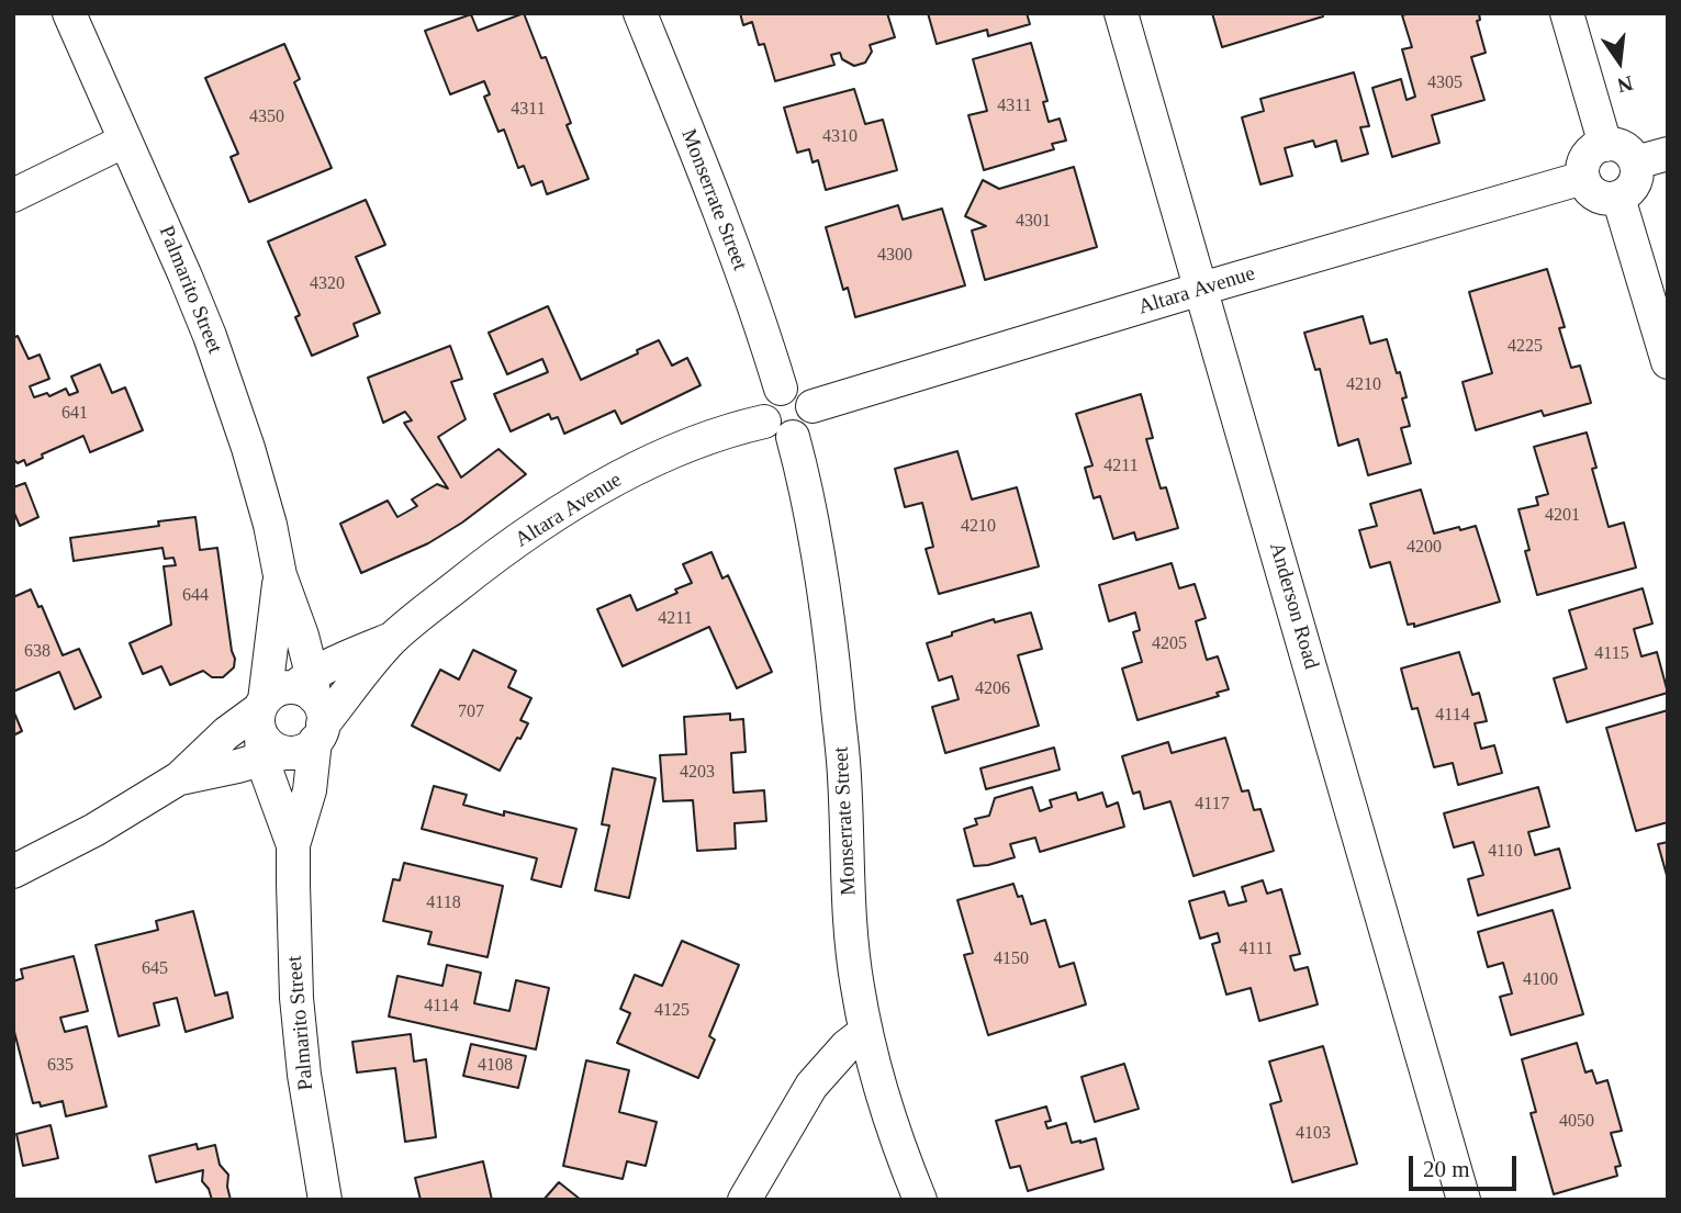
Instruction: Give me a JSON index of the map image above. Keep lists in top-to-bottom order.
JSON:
{
  "streets": {
    "street": [
      "Monserrate Street",
      "Palmarito Street",
      "Altara Avenue",
      "Anderson Road"
    ]
  },
  "crossings": [
    ["Monserrate Street", "Altara Avenue"],
    ["Palmarito Street", "Altara Avenue"],
    ["Altara Avenue", "Anderson Road"]
  ],
  "house_numbers": [
    "4305",
    "4311",
    "4311",
    "4350",
    "4310",
    "4301",
    "4300",
    "4320",
    "4225",
    "4210",
    "641",
    "4211",
    "4201",
    "4210",
    "4200",
    "644",
    "4211",
    "4205",
    "638",
    "4115",
    "4206",
    "707",
    "4114",
    "4203",
    "4117",
    "4110",
    "4118",
    "4111",
    "4150",
    "645",
    "4100",
    "4114",
    "4125",
    "635",
    "4108",
    "4050",
    "4103"
  ],
  "scale_bar": "20 m",
  "north": "bottom"
}
